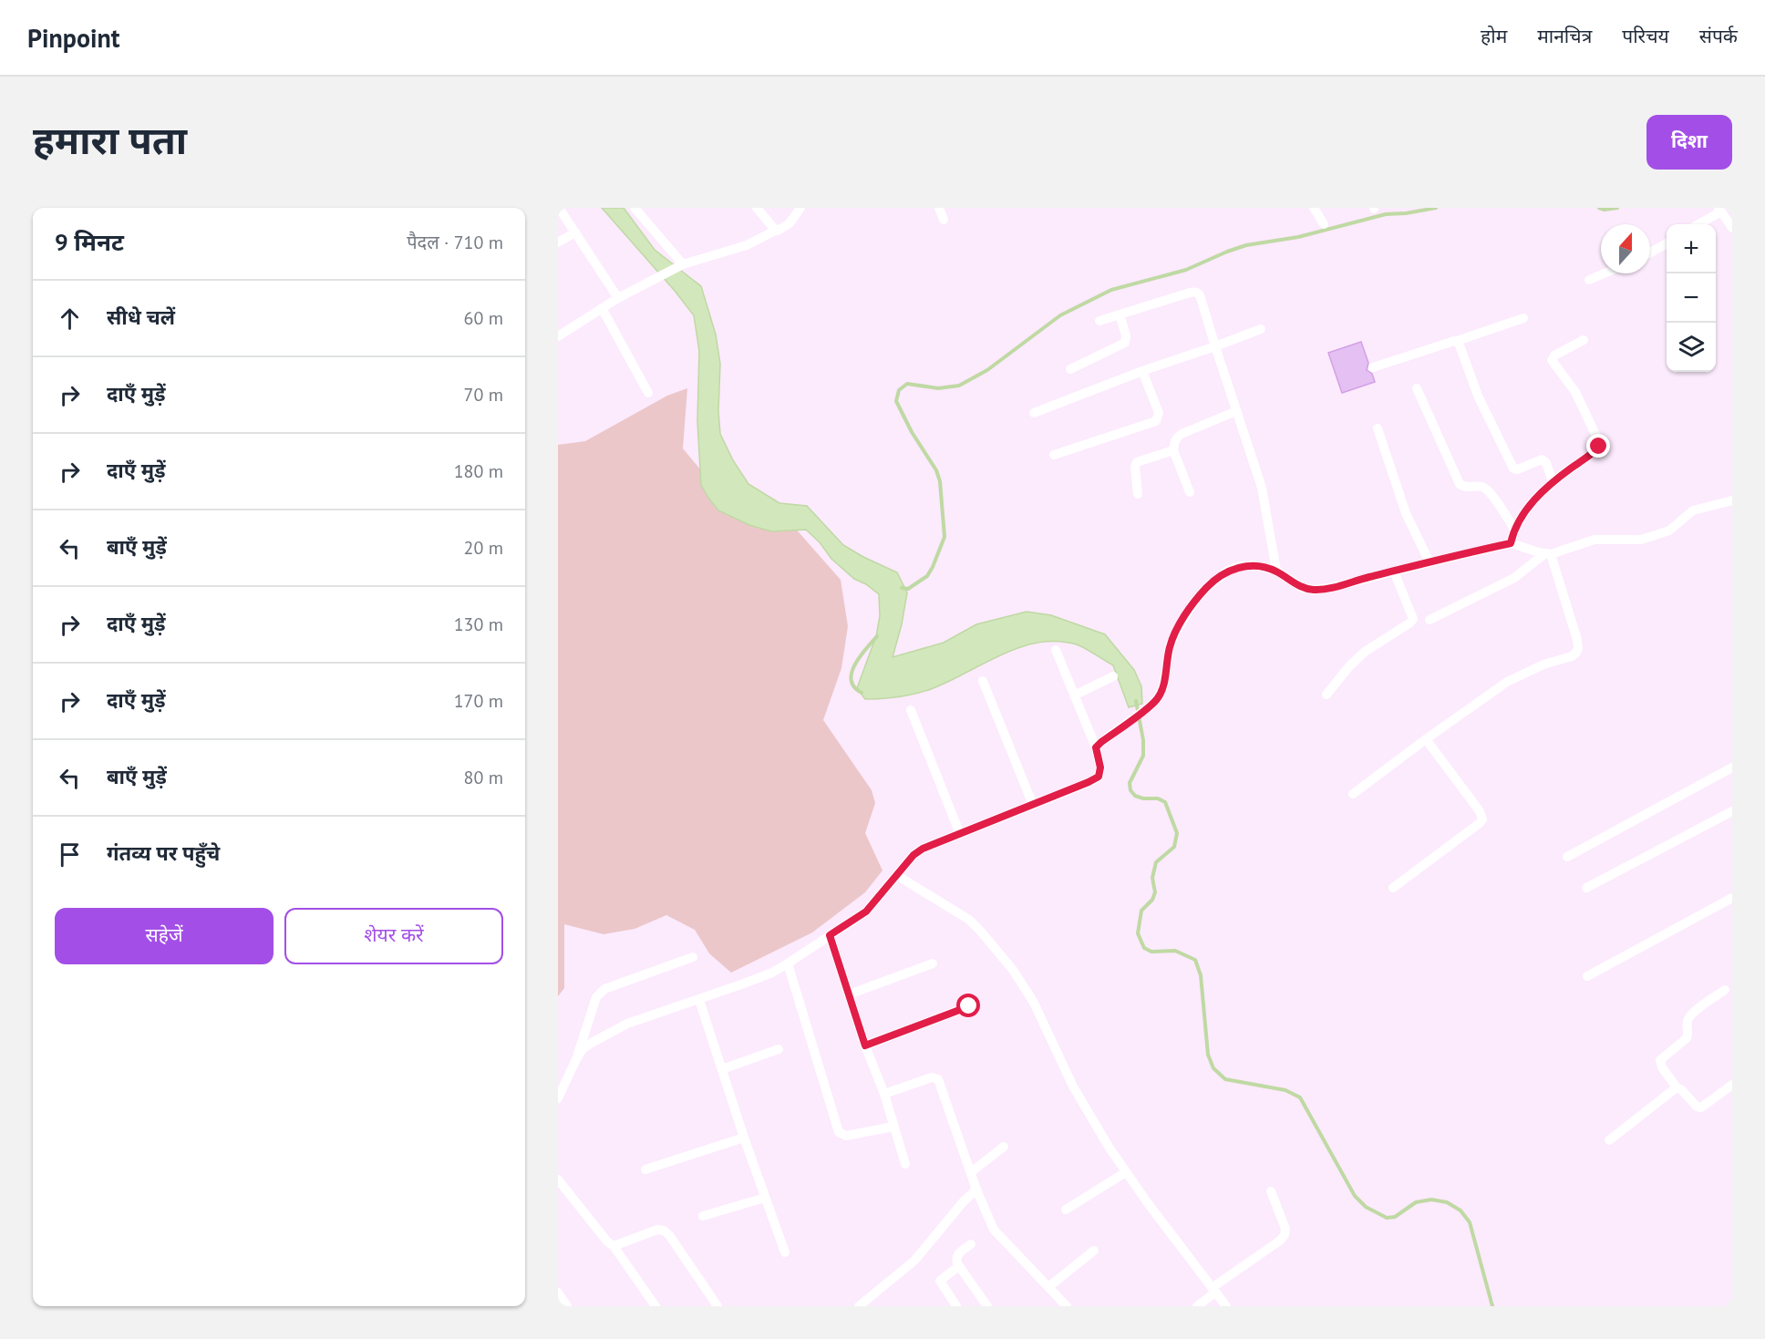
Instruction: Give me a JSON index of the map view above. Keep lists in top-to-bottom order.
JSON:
{
  "north": "top",
  "page": {
    "header": "Pinpoint",
    "nav": [
      "होम",
      "मानचित्र",
      "परिचय",
      "संपर्क"
    ],
    "title": "हमारा पता",
    "buttons": [
      "दिशा",
      ["सहेजें", "शेयर करें"]
    ],
    "heading": ["9 मिनट", "पैदल · 710 m"],
    "map_buttons": ["+", "−"],
    "list": [
      ["सीधे चलें", "60 m"],
      ["दाएँ मुड़ें", "70 m"],
      ["दाएँ मुड़ें", "180 m"],
      ["बाएँ मुड़ें", "20 m"],
      ["दाएँ मुड़ें", "130 m"],
      ["दाएँ मुड़ें", "170 m"],
      ["बाएँ मुड़ें", "80 m"],
      "गंतव्य पर पहुँचे"
    ]
  }
}
